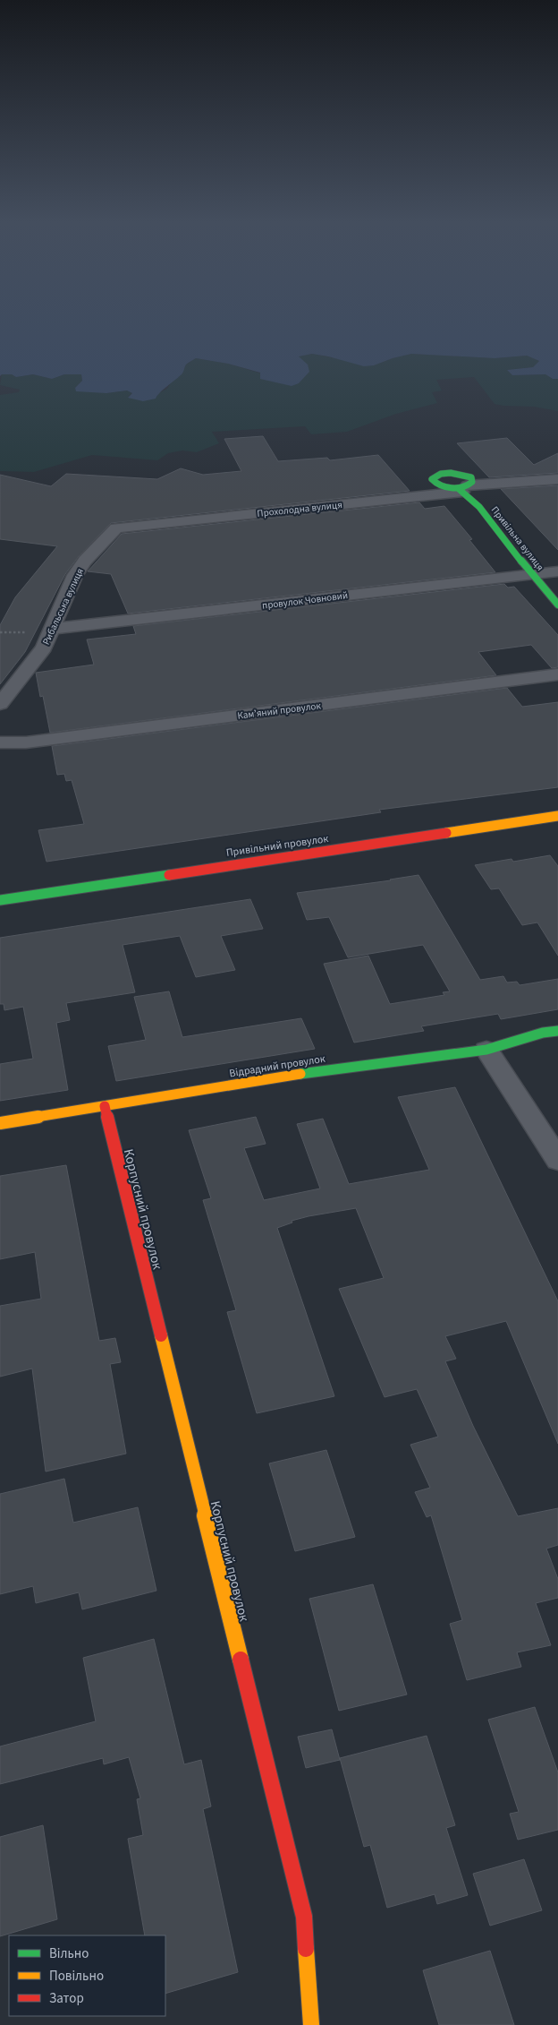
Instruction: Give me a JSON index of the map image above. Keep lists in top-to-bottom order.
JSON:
{
  "streets": {
    "street": [
      "Прохолодна вулиця",
      "Привільна вулиця",
      "провулок Човновий",
      "Рибальська вулиця",
      "Камʼяний провулок",
      "Привільний провулок",
      "Відрадний провулок",
      "Корпусний провулок"
    ]
  },
  "crossings": [
    ["Прохолодна вулиця", "Привільна вулиця"],
    ["Прохолодна вулиця", "Рибальська вулиця"],
    ["Привільна вулиця", "провулок Човновий"],
    ["провулок Човновий", "Рибальська вулиця"],
    ["Відрадний провулок", "Корпусний провулок"]
  ],
  "legend": ["Вільно", "Повільно", "Затор"]
}
